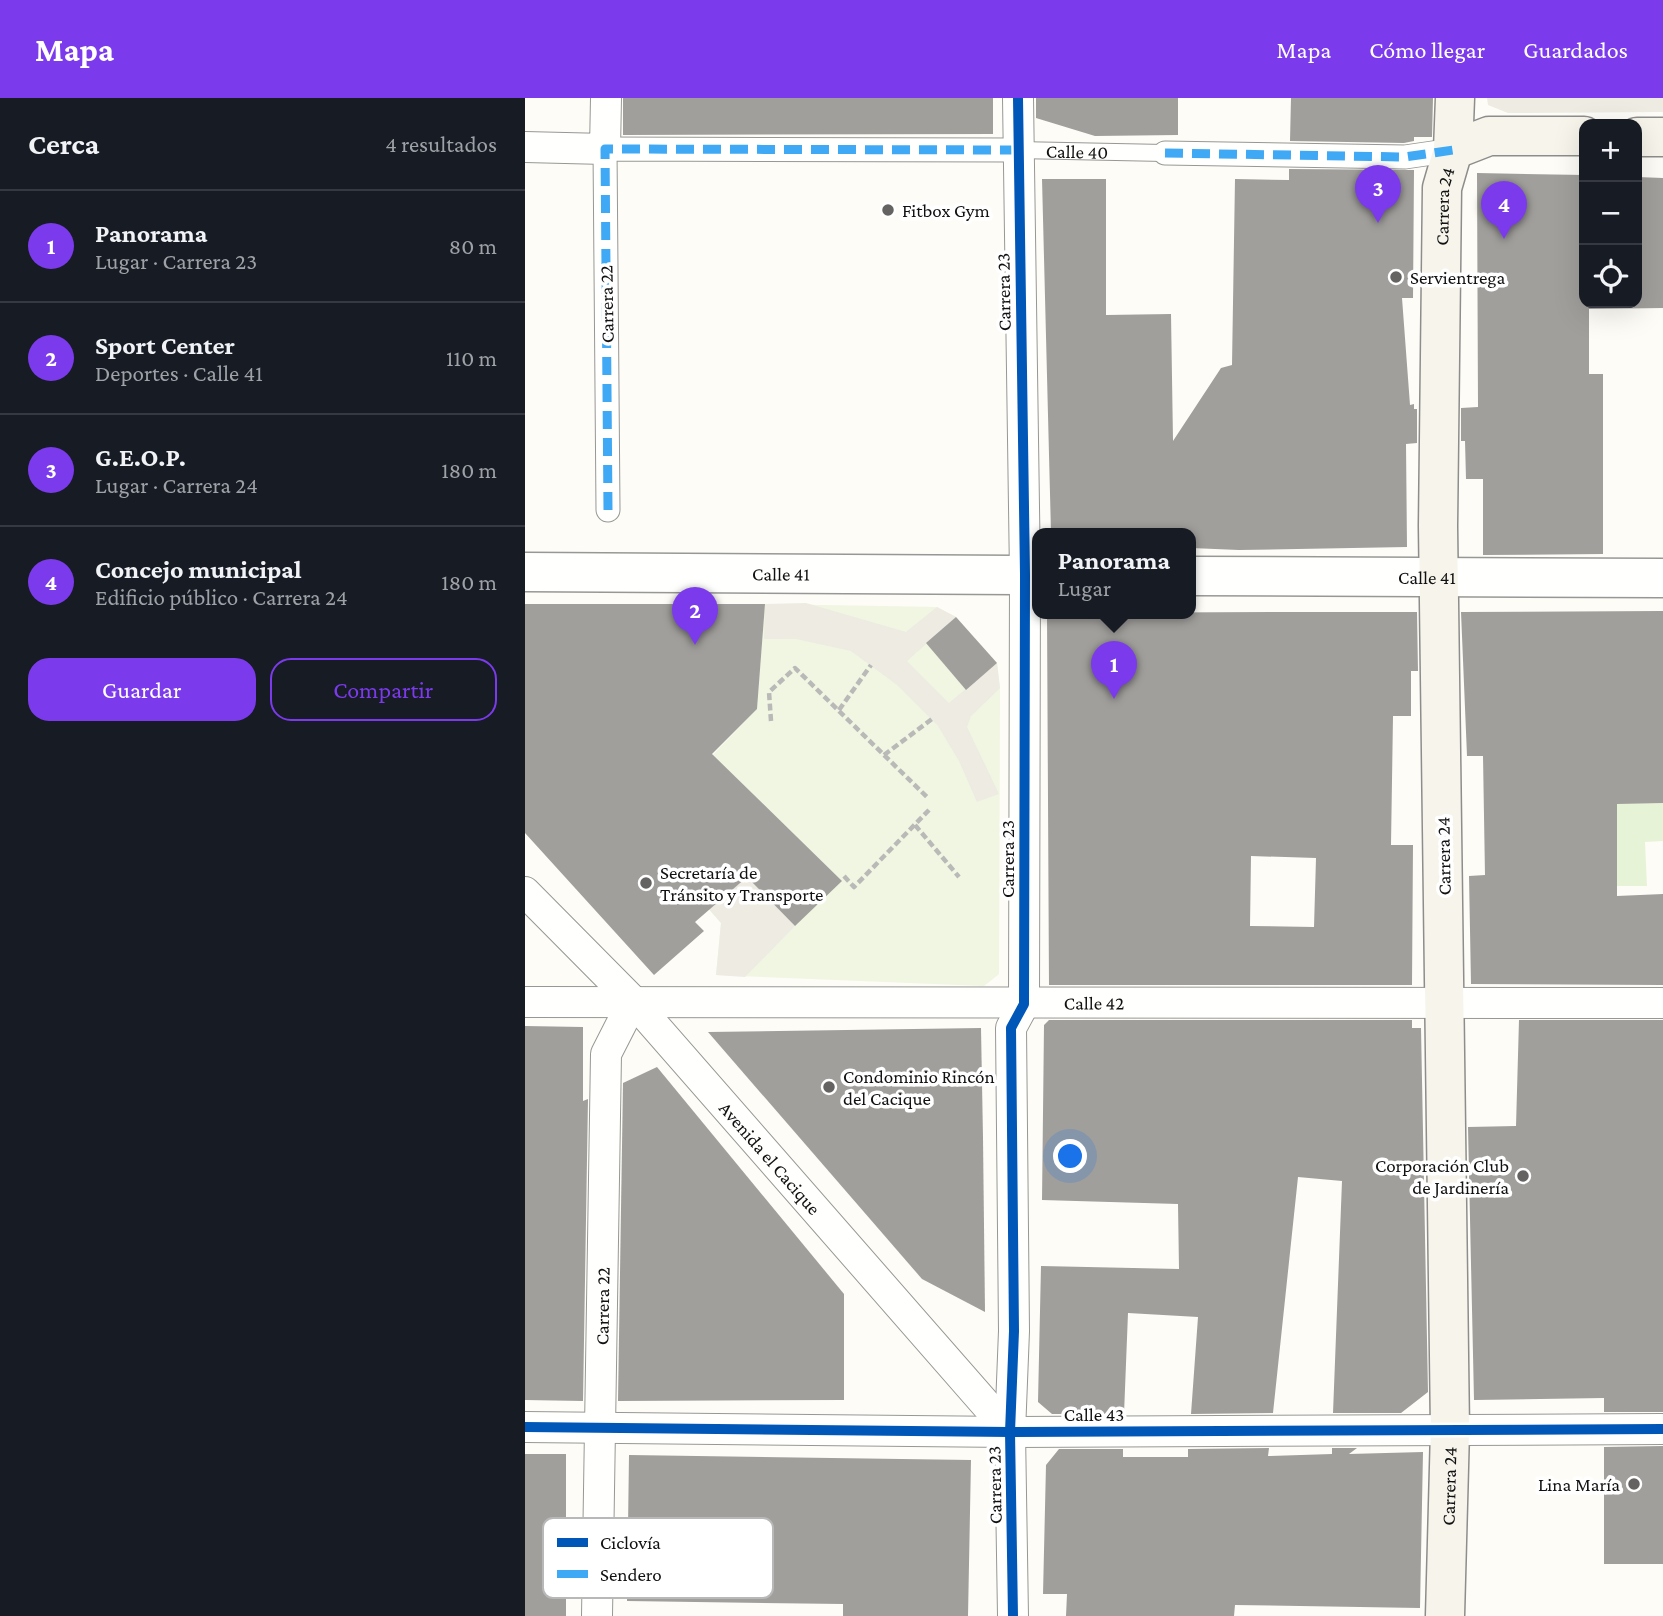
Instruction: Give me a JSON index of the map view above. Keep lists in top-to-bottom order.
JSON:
{
  "streets": {
    "main road": ["Calle 40", "Carrera 24"],
    "street": [
      "Carrera 23",
      "Carrera 22",
      "Calle 41",
      "Calle 42",
      "Avenida el Cacique",
      "Calle 43"
    ]
  },
  "crossings": [
    ["Calle 40", "Carrera 24"],
    ["Calle 40", "Carrera 23"],
    ["Calle 40", "Carrera 22"],
    ["Carrera 24", "Calle 41"],
    ["Carrera 24", "Calle 42"],
    ["Carrera 24", "Calle 43"],
    ["Carrera 23", "Calle 41"],
    ["Carrera 23", "Calle 42"],
    ["Carrera 23", "Avenida el Cacique"],
    ["Carrera 23", "Calle 43"],
    ["Carrera 22", "Calle 42"],
    ["Carrera 22", "Avenida el Cacique"],
    ["Carrera 22", "Calle 43"],
    ["Calle 42", "Avenida el Cacique"],
    ["Avenida el Cacique", "Calle 43"]
  ],
  "places": [
    "Fitbox Gym",
    "Servientrega",
    "Secretaría de Tránsito y Transporte",
    "Condominio Rincón del Cacique",
    "Corporación Club de Jardinería",
    "Lina María"
  ],
  "legend": ["Ciclovía", "Sendero"],
  "page": {
    "header": "Mapa",
    "nav": ["Mapa", "Cómo llegar", "Guardados"],
    "heading": ["Cerca", "4 resultados"],
    "map_buttons": ["+", "−"],
    "pins": [
      "3",
      "4",
      "2",
      "1"
    ],
    "list": [
      {
        "mark": "1",
        "name": "Panorama",
        "note": "Lugar · Carrera 23",
        "value": "80 m"
      },
      {
        "mark": "2",
        "name": "Sport Center",
        "note": "Deportes · Calle 41",
        "value": "110 m"
      },
      {
        "mark": "3",
        "name": "G.E.O.P.",
        "note": "Lugar · Carrera 24",
        "value": "180 m"
      },
      {
        "mark": "4",
        "name": "Concejo municipal",
        "note": "Edificio público · Carrera 24",
        "value": "180 m"
      }
    ],
    "popup": ["Panorama", "Lugar"],
    "buttons": ["Guardar", "Compartir"]
  }
}
